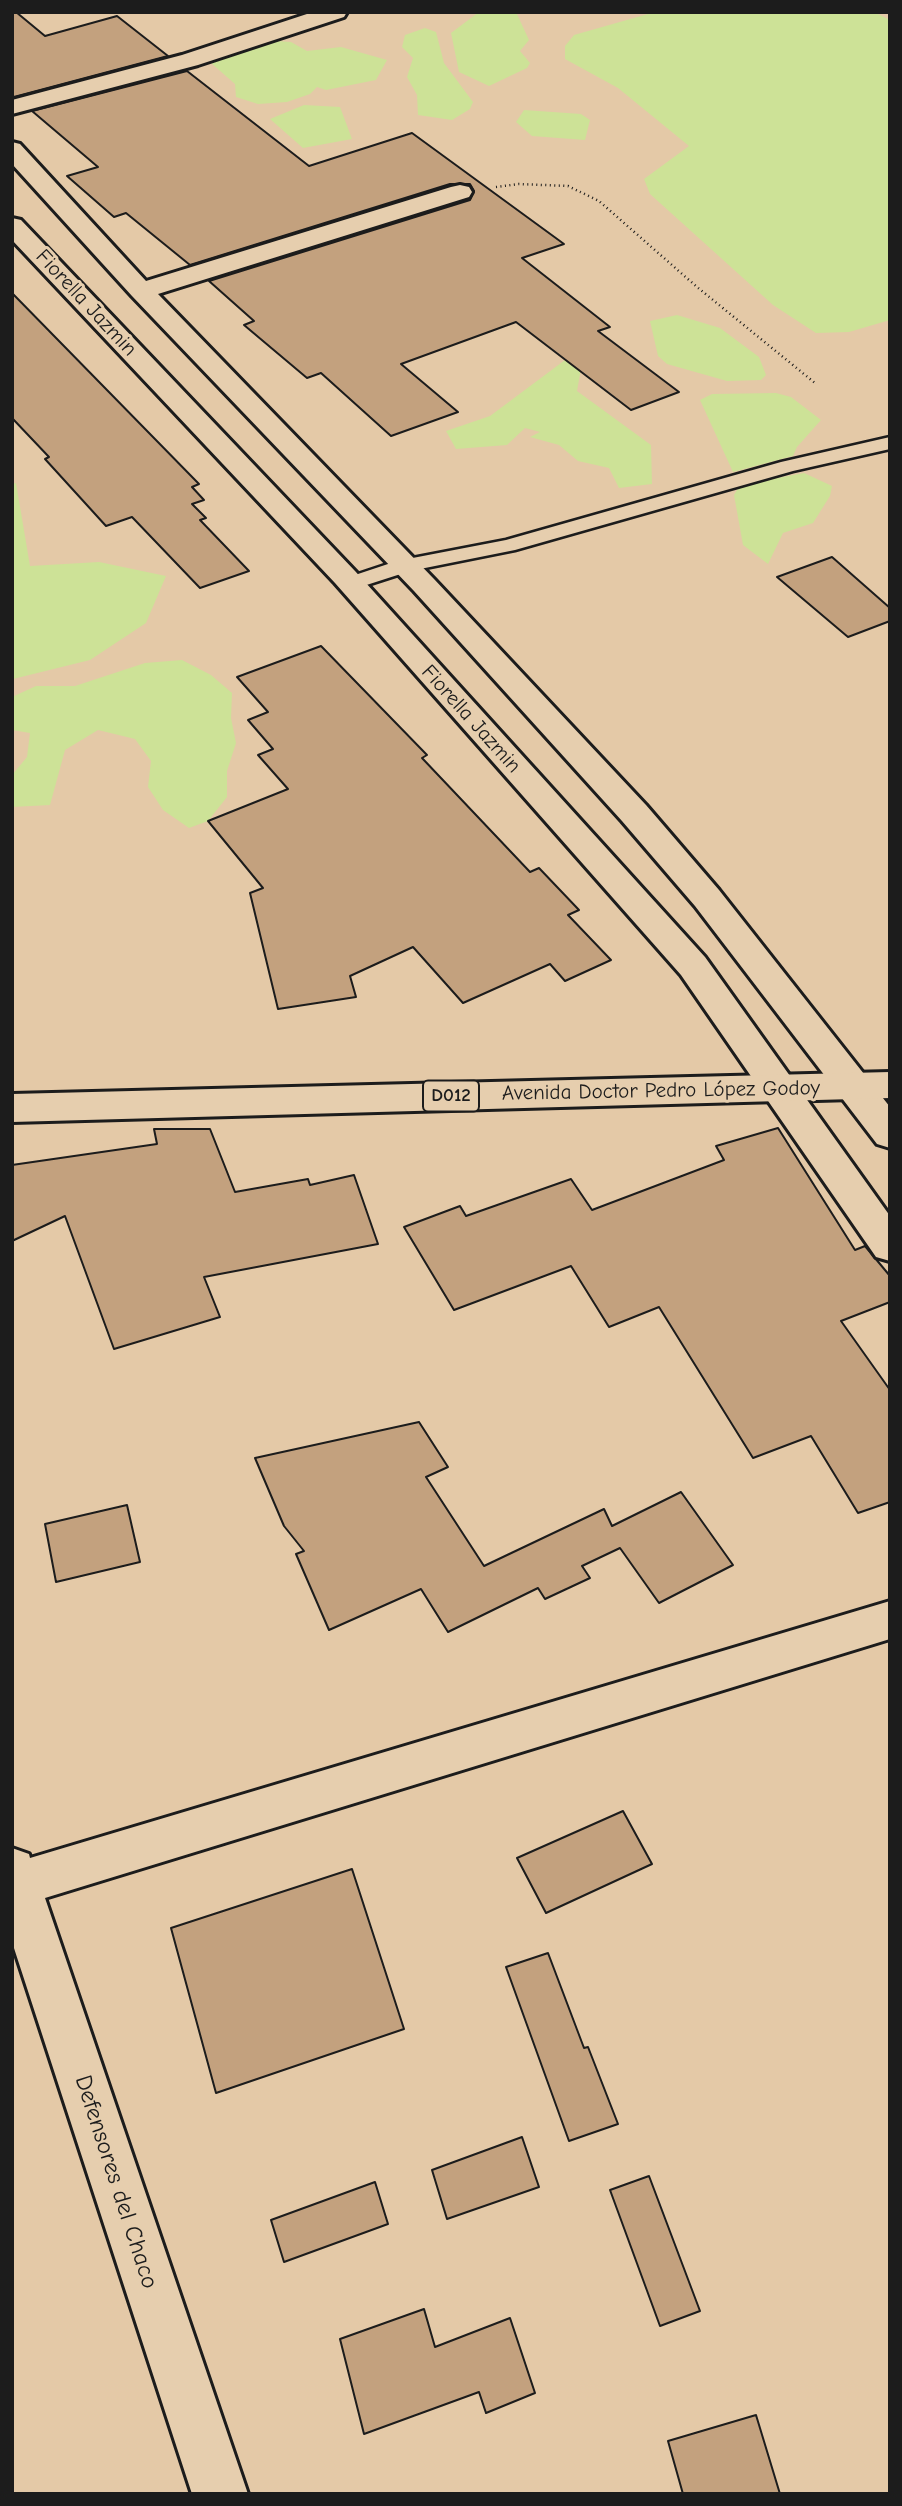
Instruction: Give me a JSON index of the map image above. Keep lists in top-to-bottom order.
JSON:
{
  "streets": {
    "street": [
      "Fiorella Jazmin",
      "Avenida Doctor Pedro López Godoy",
      "D012",
      "Defensores del Chaco"
    ]
  },
  "crossings": [
    ["Fiorella Jazmin", "Avenida Doctor Pedro López Godoy"]
  ]
}
